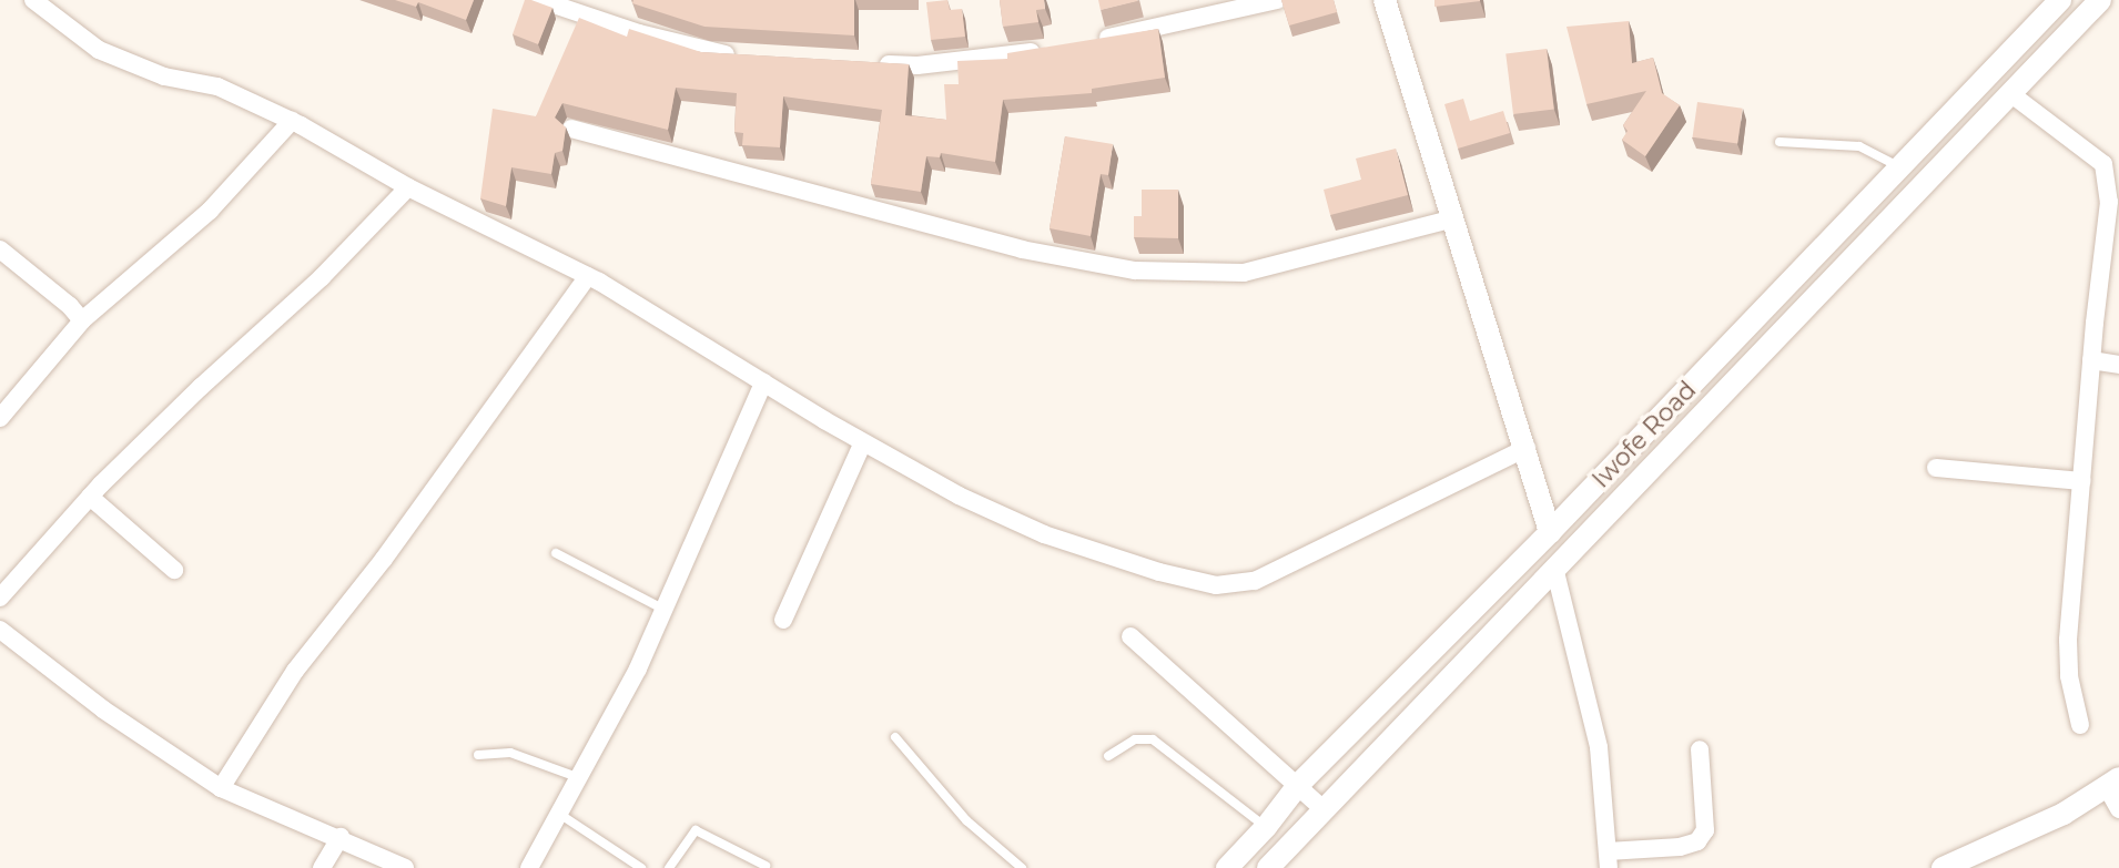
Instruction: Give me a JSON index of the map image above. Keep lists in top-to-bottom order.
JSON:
{
  "streets": {
    "street": ["Iwofe Road"]
  }
}
